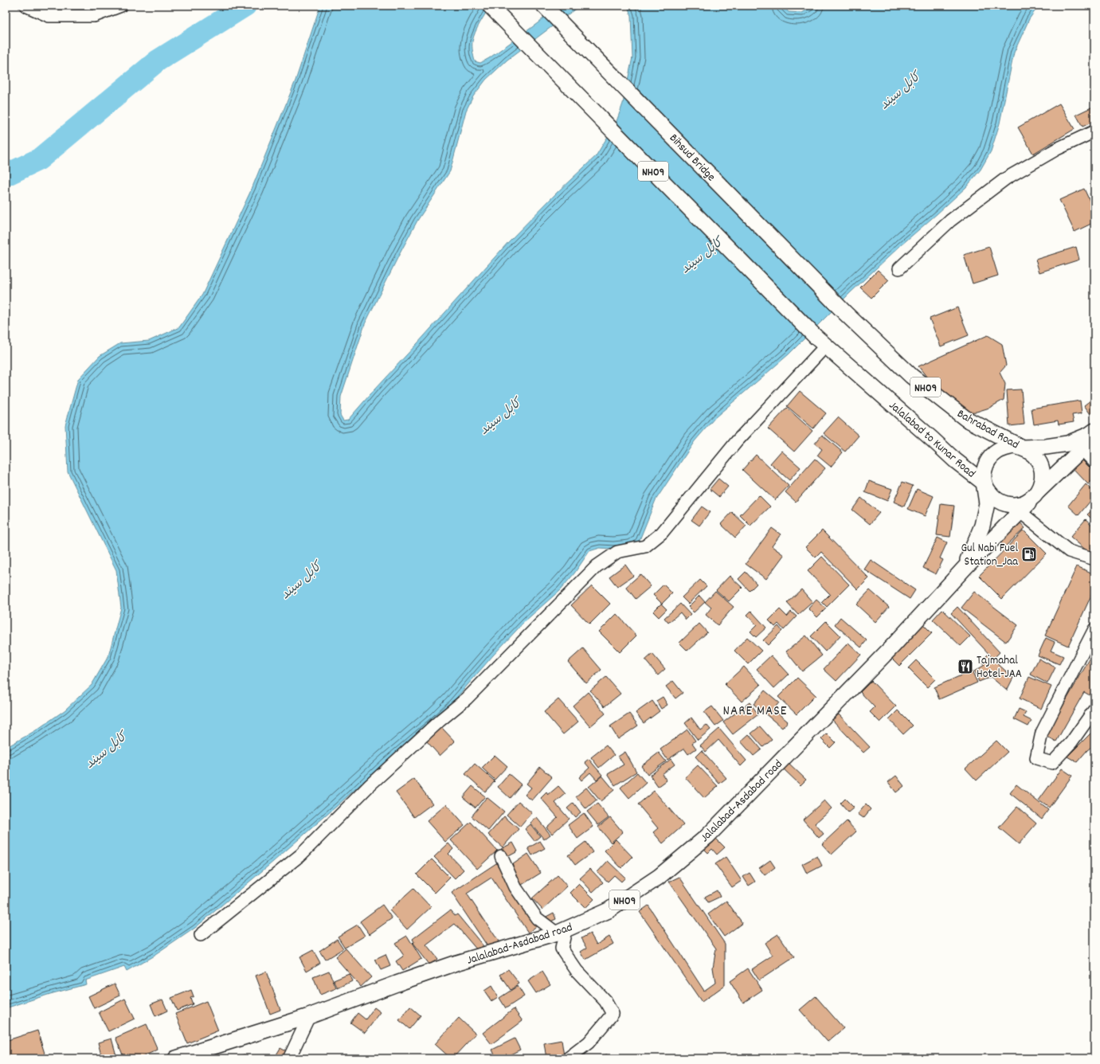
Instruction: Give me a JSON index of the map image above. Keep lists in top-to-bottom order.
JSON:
{
  "streets": {
    "main road": [
      "Bihsud Bridge",
      "NH09",
      "Bahrabad Road",
      "Jalalabad to Kunar Road",
      "Jalalabad-Asdabad road"
    ]
  },
  "crossings": [
    ["Bihsud Bridge", "Bahrabad Road"],
    ["NH09", "Bahrabad Road"],
    ["NH09", "Jalalabad to Kunar Road"],
    ["NH09", "Jalalabad-Asdabad road"],
    ["Bahrabad Road", "Jalalabad to Kunar Road"],
    ["Jalalabad to Kunar Road", "Jalalabad-Asdabad road"]
  ],
  "districts": ["NARE MASE"],
  "water": ["کابل سيند"],
  "places": {
    "fuel station": ["Gul Nabi Fuel Station_Jaa"],
    "restaurant": ["Tajmahal Hotel-JAA"]
  }
}
